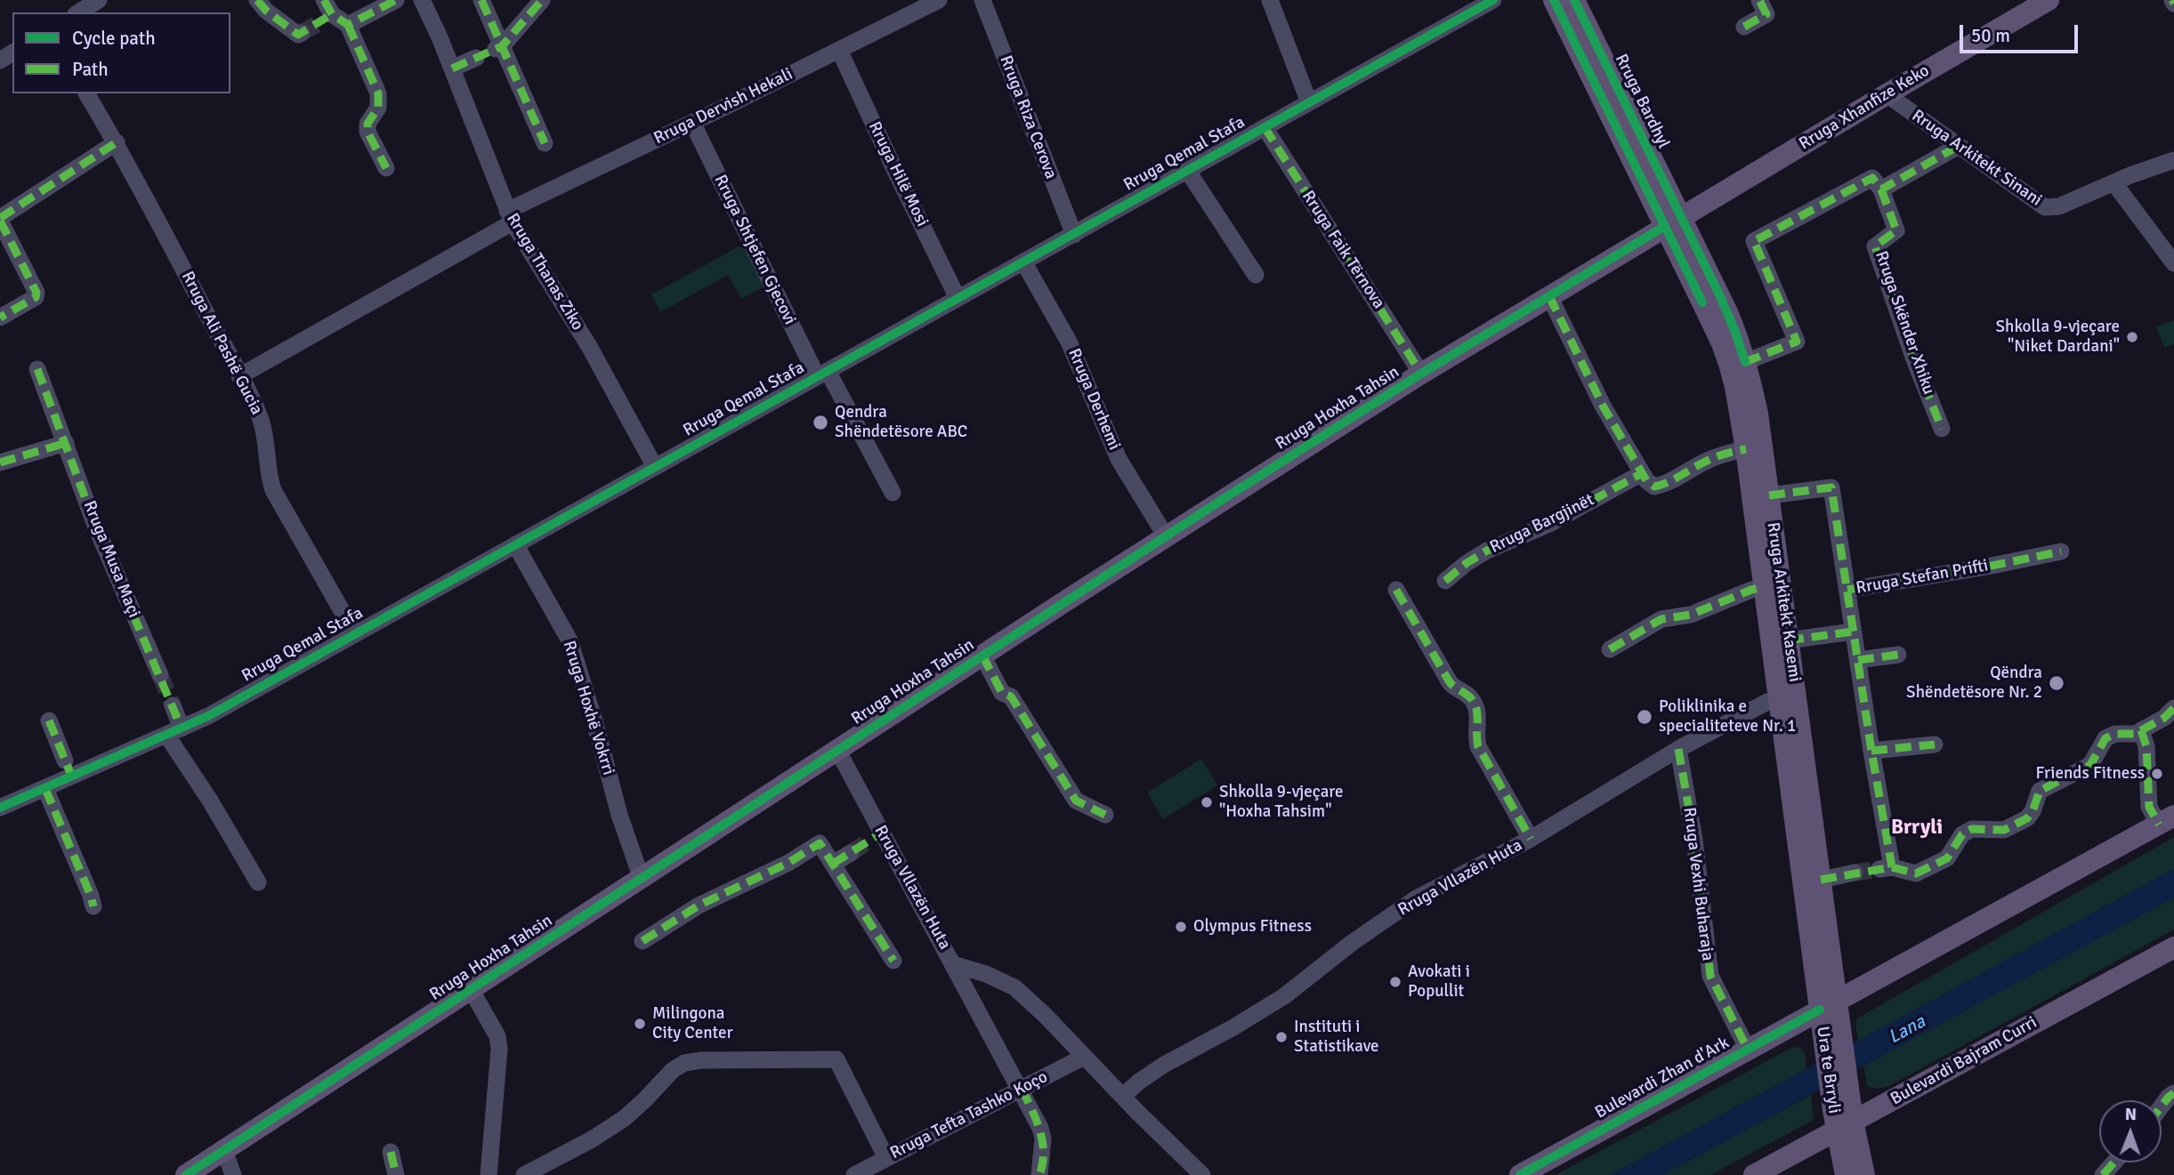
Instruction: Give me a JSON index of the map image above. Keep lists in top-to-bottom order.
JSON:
{
  "streets": {
    "main road": [
      "Rruga Bardhyl",
      "Rruga Xhanfize Keko",
      "Rruga Hoxha Tahsin",
      "Rruga Arkitekt Kasemi",
      "Bulevardi Bajram Curri",
      "Ura te Brryli",
      "Bulevardi Zhan d'Ark"
    ],
    "street": [
      "Rruga Dervish Hekali",
      "Rruga Riza Cerova",
      "Rruga Qemal Stafa",
      "Rruga Arkitekt Sinani",
      "Rruga Hilë Mosi",
      "Rruga Shtjefen Gjecovi",
      "Rruga Faik Tërnova",
      "Rruga Thanas Ziko",
      "Rruga Skënder Xhiku",
      "Rruga Ali Pashë Gucia",
      "Rruga Derhemi",
      "Rruga Bargjinët",
      "Rruga Musa Maçi",
      "Rruga Stefan Prifti",
      "Rruga Hoxhë Vokrri",
      "Rruga Vllazën Huta",
      "Rruga Vexhi Buharaja",
      "Rruga Tefta Tashko Koço"
    ]
  },
  "crossings": [
    ["Rruga Bardhyl", "Rruga Xhanfize Keko"],
    ["Rruga Bardhyl", "Rruga Hoxha Tahsin"],
    ["Rruga Bardhyl", "Rruga Arkitekt Kasemi"],
    ["Rruga Dervish Hekali", "Rruga Hilë Mosi"],
    ["Rruga Dervish Hekali", "Rruga Shtjefen Gjecovi"],
    ["Rruga Dervish Hekali", "Rruga Thanas Ziko"],
    ["Rruga Dervish Hekali", "Rruga Ali Pashë Gucia"],
    ["Rruga Xhanfize Keko", "Rruga Arkitekt Sinani"],
    ["Rruga Xhanfize Keko", "Rruga Hoxha Tahsin"],
    ["Rruga Xhanfize Keko", "Rruga Arkitekt Kasemi"],
    ["Rruga Riza Cerova", "Rruga Qemal Stafa"],
    ["Rruga Qemal Stafa", "Rruga Hilë Mosi"],
    ["Rruga Qemal Stafa", "Rruga Shtjefen Gjecovi"],
    ["Rruga Qemal Stafa", "Rruga Faik Tërnova"],
    ["Rruga Qemal Stafa", "Rruga Thanas Ziko"],
    ["Rruga Qemal Stafa", "Rruga Ali Pashë Gucia"],
    ["Rruga Qemal Stafa", "Rruga Derhemi"],
    ["Rruga Qemal Stafa", "Rruga Hoxhë Vokrri"],
    ["Rruga Faik Tërnova", "Rruga Hoxha Tahsin"],
    ["Rruga Derhemi", "Rruga Hoxha Tahsin"],
    ["Rruga Hoxha Tahsin", "Rruga Arkitekt Kasemi"],
    ["Rruga Hoxha Tahsin", "Rruga Hoxhë Vokrri"],
    ["Rruga Hoxha Tahsin", "Rruga Vllazën Huta"],
    ["Rruga Stefan Prifti", "Rruga Arkitekt Kasemi"],
    ["Rruga Arkitekt Kasemi", "Rruga Vllazën Huta"],
    ["Rruga Arkitekt Kasemi", "Ura te Brryli"],
    ["Rruga Arkitekt Kasemi", "Bulevardi Zhan d'Ark"],
    ["Rruga Vllazën Huta", "Rruga Vexhi Buharaja"],
    ["Rruga Vllazën Huta", "Rruga Tefta Tashko Koço"],
    ["Rruga Vexhi Buharaja", "Bulevardi Zhan d'Ark"],
    ["Bulevardi Bajram Curri", "Ura te Brryli"],
    ["Ura te Brryli", "Bulevardi Zhan d'Ark"]
  ],
  "districts": ["Brryli"],
  "water": ["Lana"],
  "places": [
    "Shkolla 9-vjeçare \"Niket Dardani\"",
    "Qendra Shëndetësore ABC",
    "Qëndra Shëndetësore Nr. 2",
    "Poliklinika e specialiteteve Nr. 1",
    "Friends Fitness",
    "Shkolla 9-vjeçare \"Hoxha Tahsim\"",
    "Olympus Fitness",
    "Avokati i Popullit",
    "Milingona City Center",
    "Instituti i Statistikave"
  ],
  "legend": ["Cycle path", "Path"],
  "scale_bar": "50 m",
  "north": "top"
}
